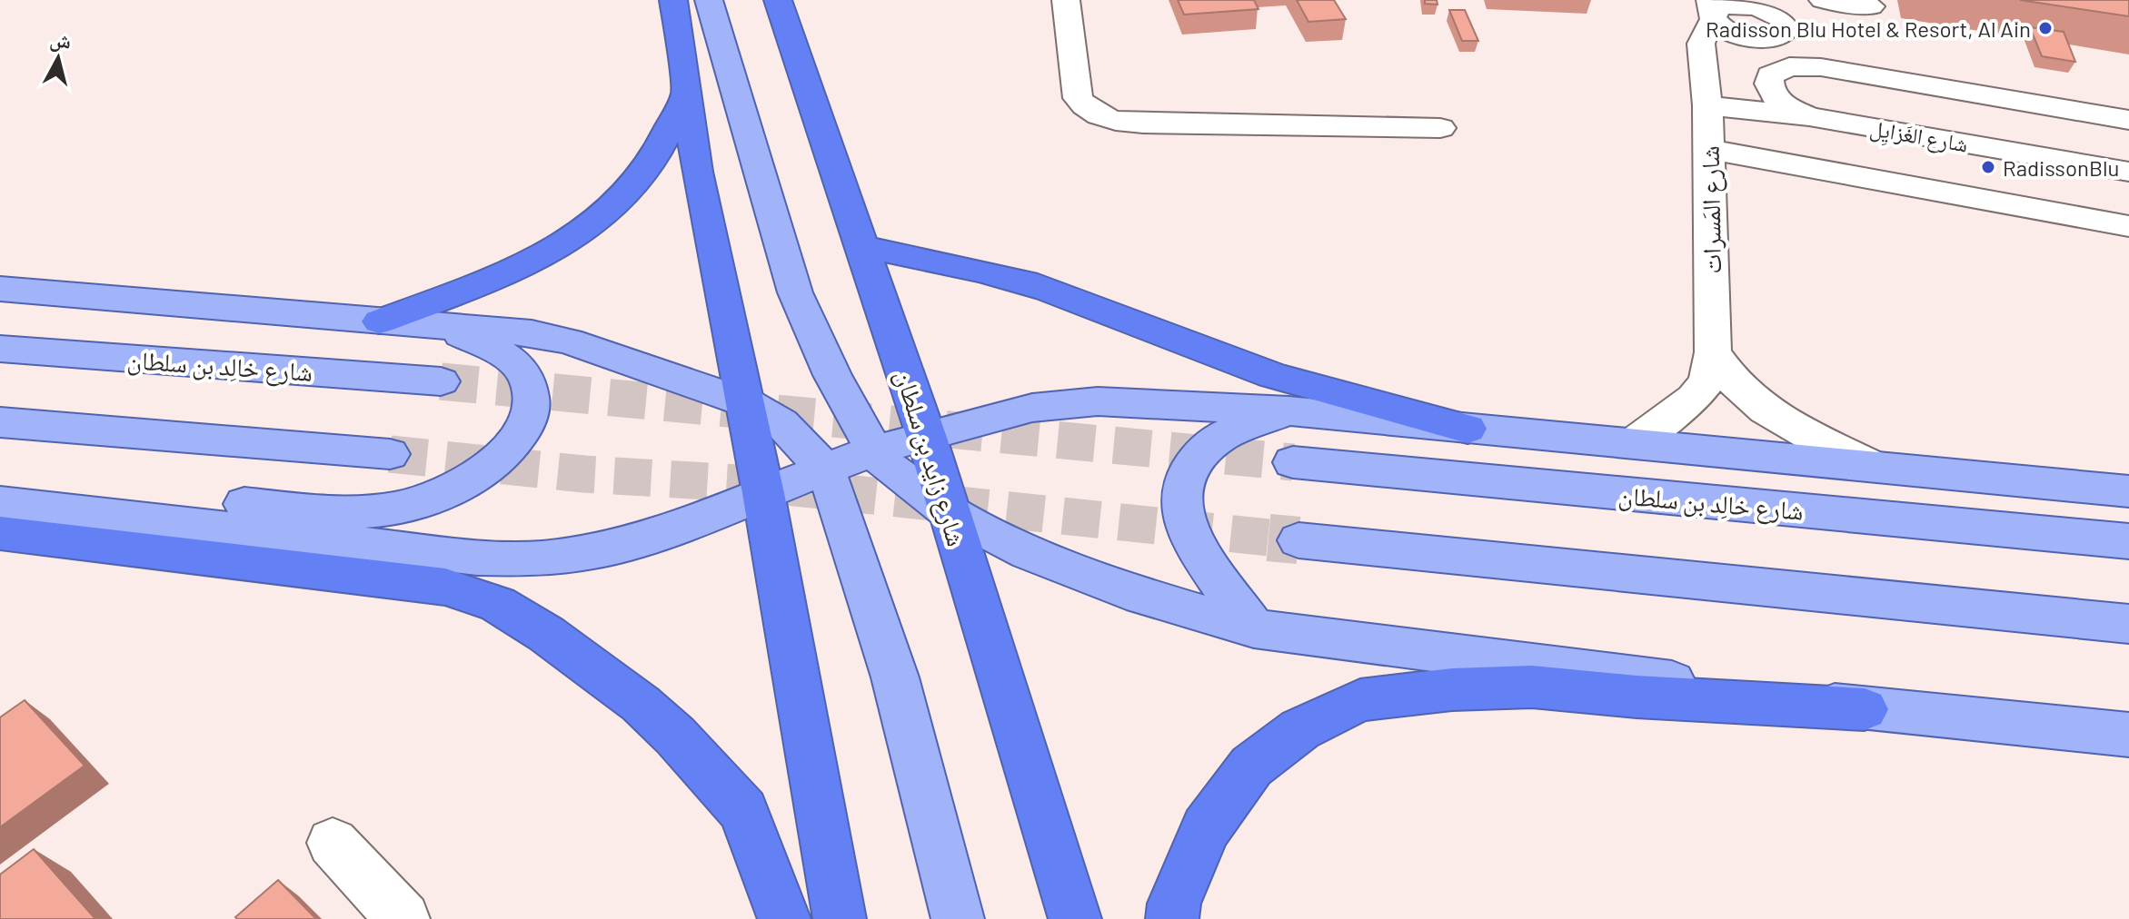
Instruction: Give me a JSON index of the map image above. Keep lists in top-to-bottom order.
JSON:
{
  "streets": {
    "highway": ["شارع زايد بن سلطان"],
    "main road": ["شارع خالِد بن سلطان"],
    "street": ["شارع الغَزايِل", "شارع المَسرات"]
  },
  "crossings": [
    ["شارع الغَزايِل", "شارع المَسرات"]
  ],
  "places": ["Radisson Blu Hotel & Resort, Al Ain", "RadissonBlu"],
  "north": "top"
}
